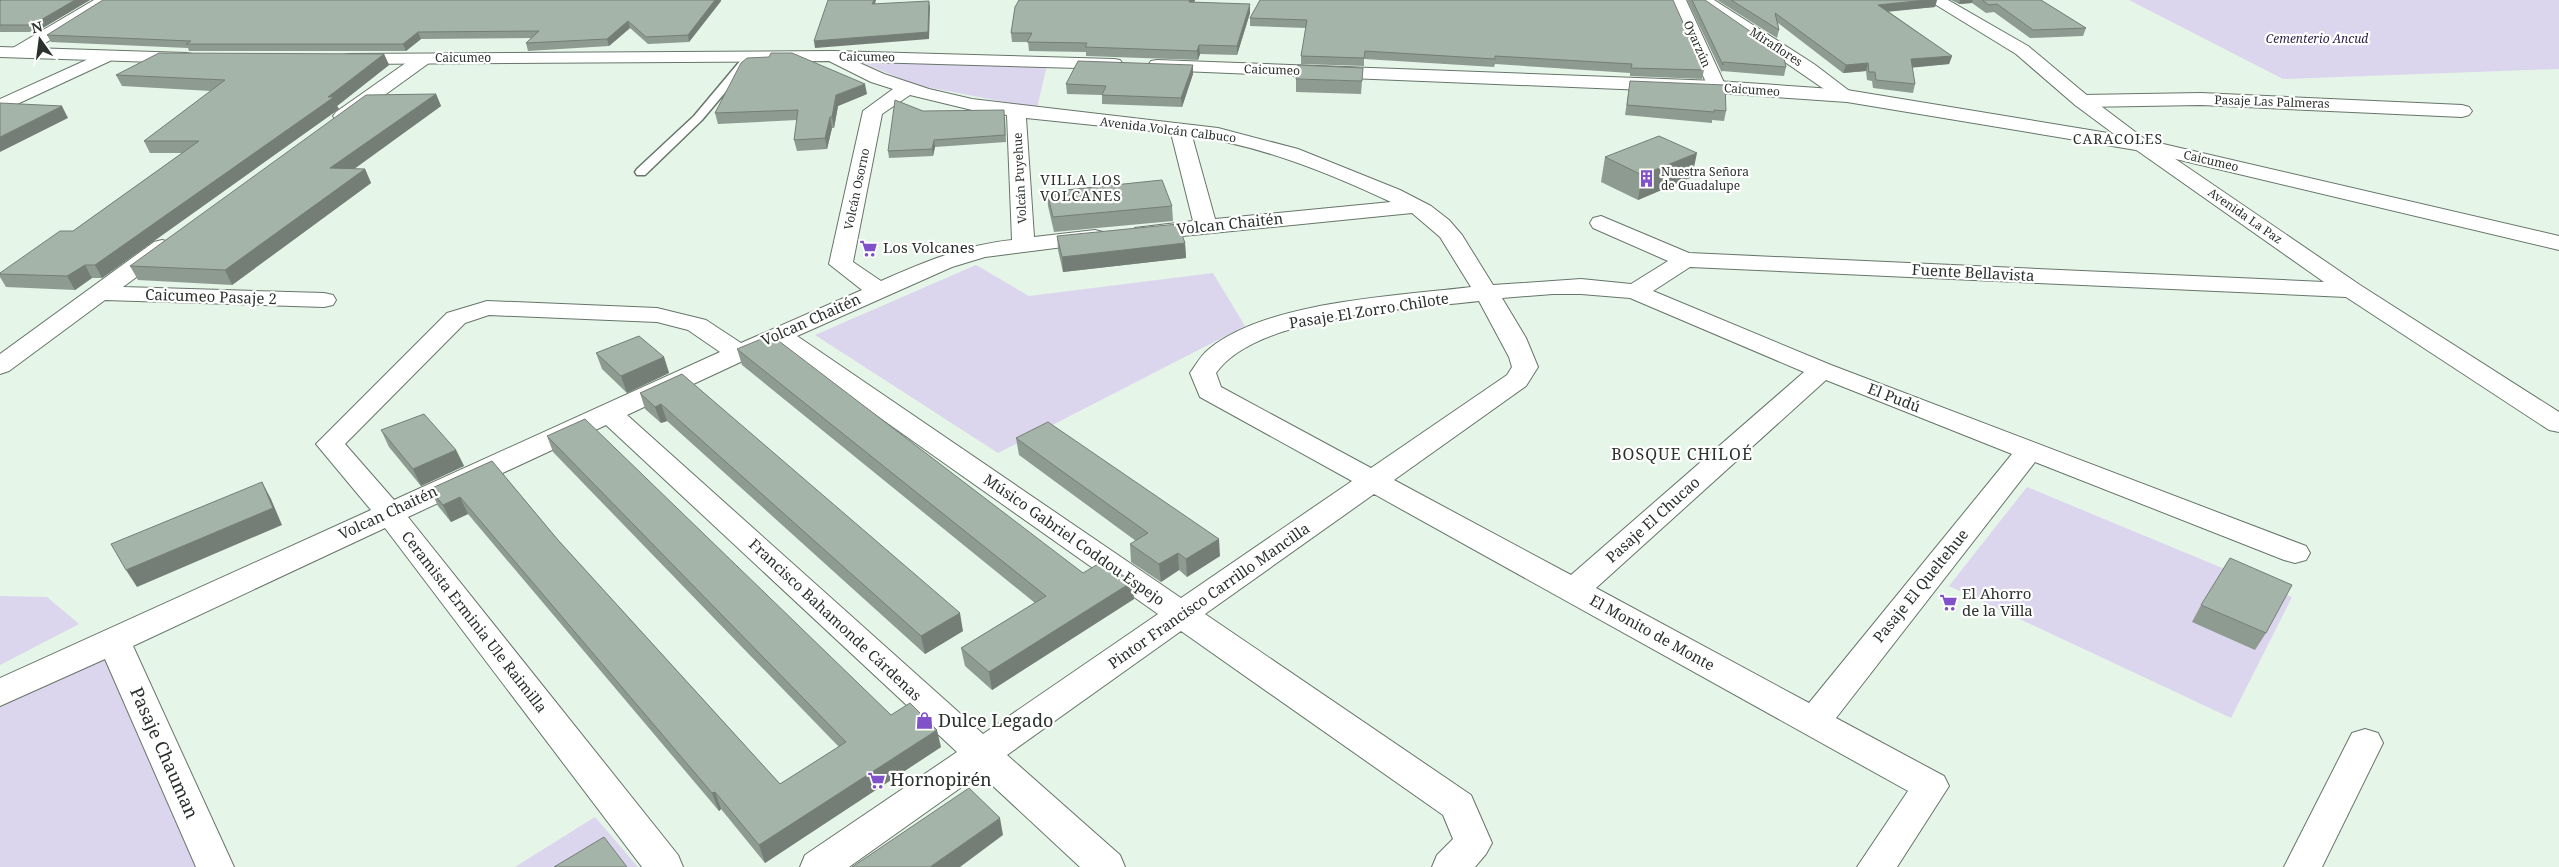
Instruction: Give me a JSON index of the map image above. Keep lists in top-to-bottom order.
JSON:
{
  "streets": {
    "street": [
      "Oyarzún",
      "Miraflores",
      "Caicumeo",
      "Pasaje Las Palmeras",
      "Avenida Volcán Calbuco",
      "Volcán Puyehue",
      "Volcán Osorno",
      "Avenida La Paz",
      "Volcan Chaitén",
      "Fuente Bellavista",
      "Caicumeo Pasaje 2",
      "Pasaje El Zorro Chilote",
      "El Pudú",
      "Pasaje El Chucao",
      "Músico Gabriel Coddou Espejo",
      "Pasaje El Queltehue",
      "Pintor Francisco Carrillo Mancilla",
      "Francisco Bahamonde Cárdenas",
      "Ceramista Erminia Ule Raimilla",
      "El Monito de Monte",
      "Pasaje Chauman"
    ]
  },
  "crossings": [
    ["Oyarzún", "Caicumeo"],
    ["Miraflores", "Caicumeo"],
    ["Caicumeo", "Avenida Volcán Calbuco"],
    ["Caicumeo", "Avenida La Paz"],
    ["Pasaje Las Palmeras", "Avenida La Paz"],
    ["Avenida Volcán Calbuco", "Volcán Puyehue"],
    ["Avenida Volcán Calbuco", "Volcán Osorno"],
    ["Avenida Volcán Calbuco", "Volcan Chaitén"],
    ["Avenida Volcán Calbuco", "Pasaje El Zorro Chilote"],
    ["Avenida Volcán Calbuco", "El Pudú"],
    ["Avenida Volcán Calbuco", "Pintor Francisco Carrillo Mancilla"],
    ["Volcán Puyehue", "Volcan Chaitén"],
    ["Volcán Osorno", "Volcan Chaitén"],
    ["Avenida La Paz", "Fuente Bellavista"],
    ["Volcan Chaitén", "Músico Gabriel Coddou Espejo"],
    ["Volcan Chaitén", "Francisco Bahamonde Cárdenas"],
    ["Volcan Chaitén", "Ceramista Erminia Ule Raimilla"],
    ["Volcan Chaitén", "Pasaje Chauman"],
    ["Pasaje El Zorro Chilote", "El Pudú"],
    ["Pasaje El Zorro Chilote", "Pintor Francisco Carrillo Mancilla"],
    ["Pasaje El Zorro Chilote", "El Monito de Monte"],
    ["El Pudú", "Pasaje El Chucao"],
    ["El Pudú", "Pasaje El Queltehue"],
    ["El Pudú", "Pintor Francisco Carrillo Mancilla"],
    ["Pasaje El Chucao", "El Monito de Monte"],
    ["Músico Gabriel Coddou Espejo", "Pintor Francisco Carrillo Mancilla"],
    ["Pasaje El Queltehue", "El Monito de Monte"],
    ["Pintor Francisco Carrillo Mancilla", "Francisco Bahamonde Cárdenas"],
    ["Pintor Francisco Carrillo Mancilla", "El Monito de Monte"]
  ],
  "districts": ["CARACOLES", "VILLA LOS VOLCANES", "BOSQUE CHILOÉ"],
  "parks": ["Cementerio Ancud"],
  "places": {
    "building": ["Nuestra Señora de Guadalupe"],
    "supermarket": ["Los Volcanes", "El Ahorro de la Villa", "Hornopirén"],
    "shop": ["Dulce Legado"]
  },
  "north": "top"
}
